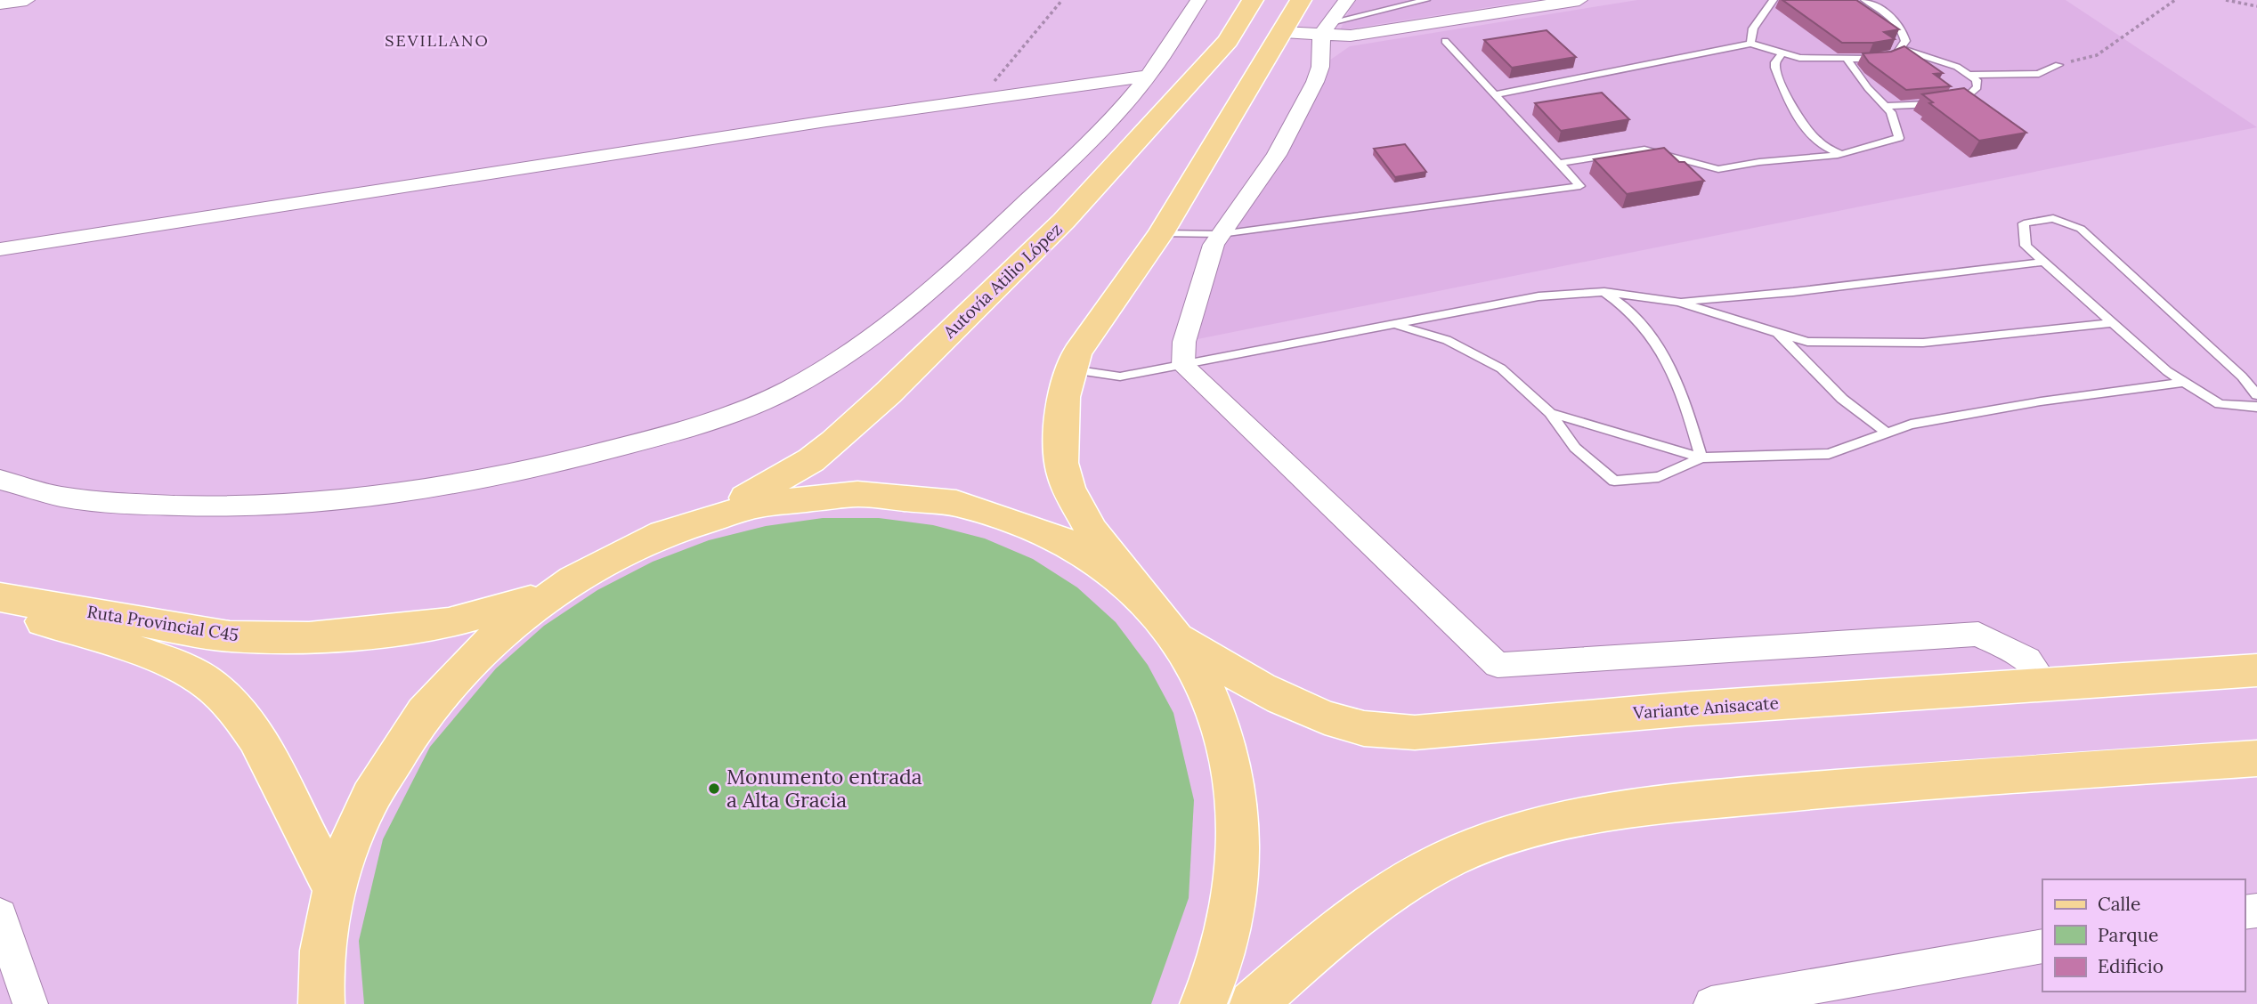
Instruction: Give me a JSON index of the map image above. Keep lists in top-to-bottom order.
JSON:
{
  "streets": {
    "main road": ["Autovía Atilio López", "Ruta Provincial C45", "Variante Anisacate"]
  },
  "crossings": [
    ["Autovía Atilio López", "Ruta Provincial C45"],
    ["Autovía Atilio López", "Variante Anisacate"]
  ],
  "districts": ["SEVILLANO"],
  "places": ["Monumento entrada a Alta Gracia"],
  "legend": ["Calle", "Parque", "Edificio"]
}
